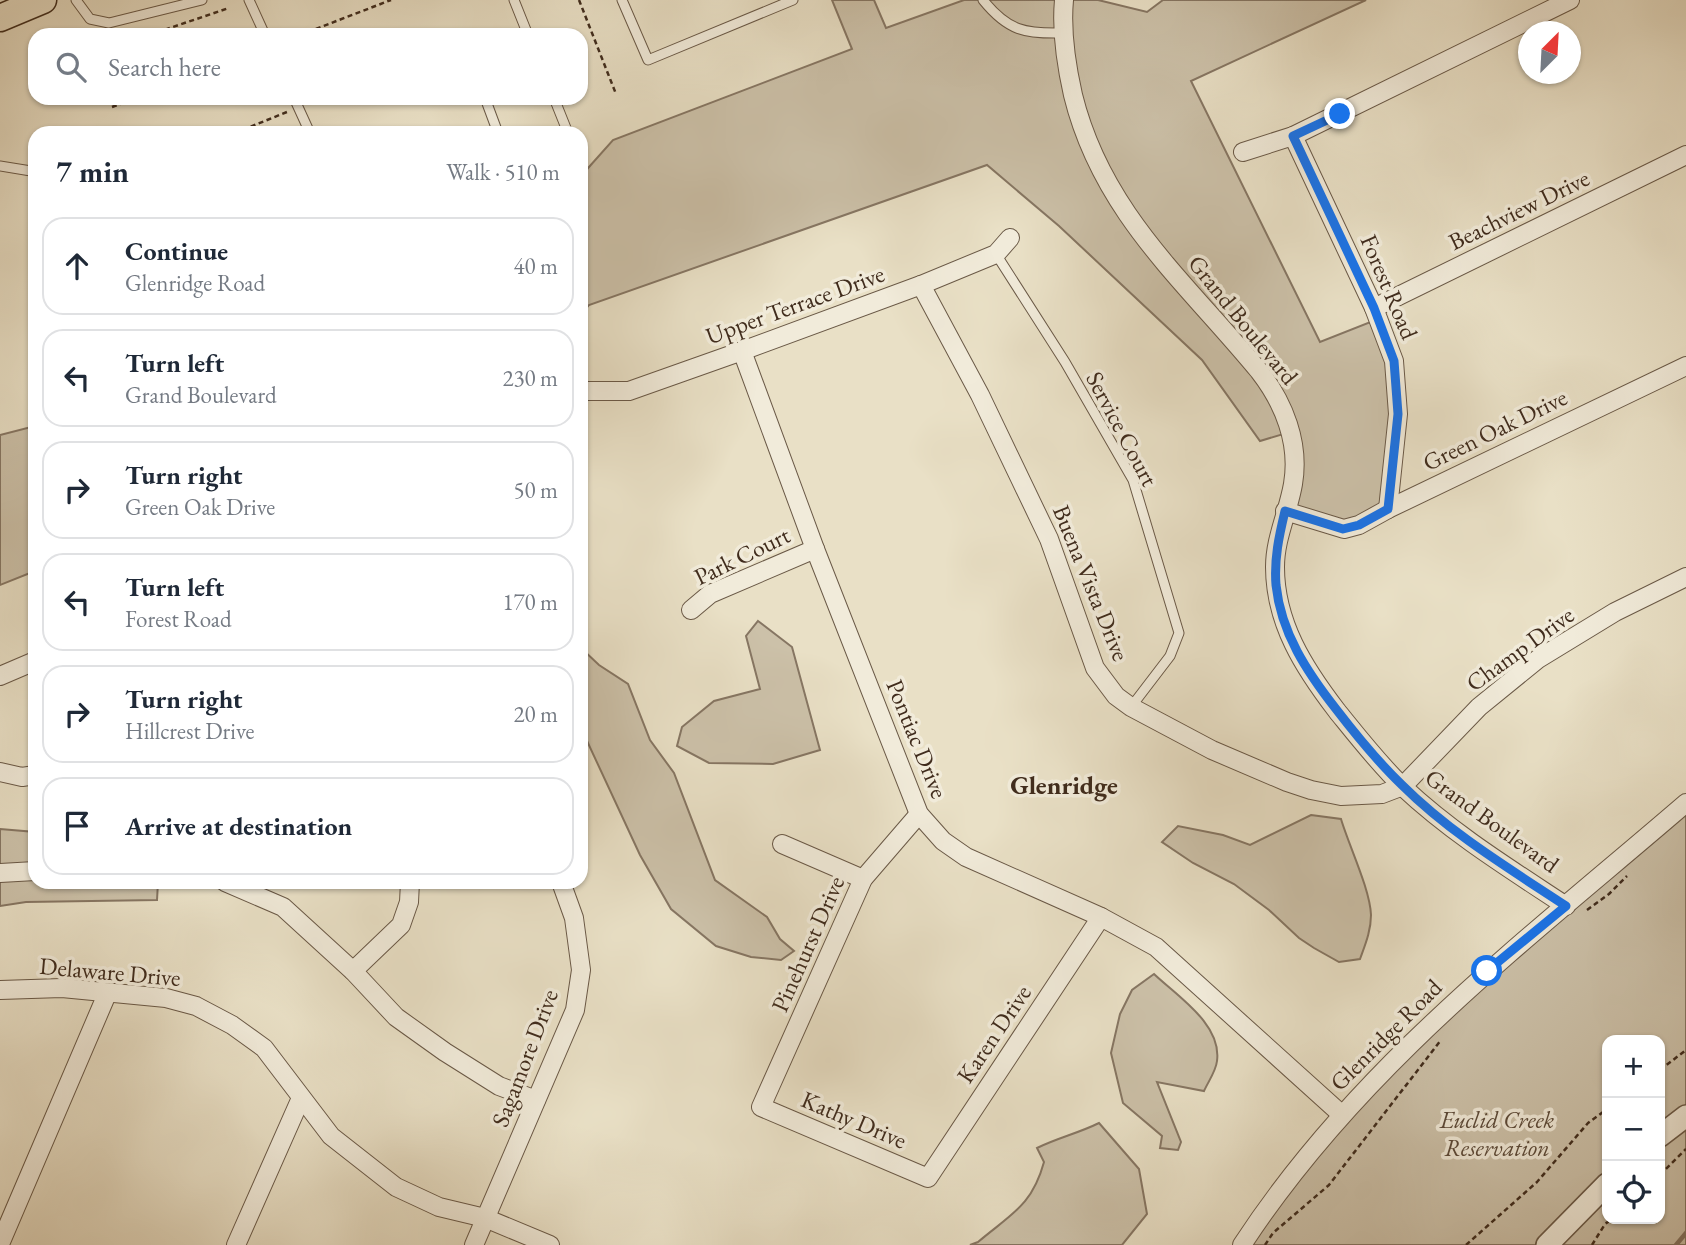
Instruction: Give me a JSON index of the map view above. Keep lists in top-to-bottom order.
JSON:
{
  "streets": {
    "street": [
      "Beachview Drive",
      "Forest Road",
      "Upper Terrace Drive",
      "Grand Boulevard",
      "Green Oak Drive",
      "Park Court",
      "Buena Vista Drive",
      "Champ Drive",
      "Pontiac Drive",
      "Pinehurst Drive",
      "Delaware Drive",
      "Karen Drive",
      "Glenridge Road",
      "Sagamore Drive",
      "Kathy Drive"
    ],
    "lane": ["Service Court"]
  },
  "crossings": [
    ["Beachview Drive", "Forest Road"],
    ["Forest Road", "Green Oak Drive"],
    ["Upper Terrace Drive", "Service Court"],
    ["Upper Terrace Drive", "Buena Vista Drive"],
    ["Upper Terrace Drive", "Pontiac Drive"],
    ["Grand Boulevard", "Green Oak Drive"],
    ["Grand Boulevard", "Buena Vista Drive"],
    ["Grand Boulevard", "Champ Drive"],
    ["Grand Boulevard", "Glenridge Road"],
    ["Service Court", "Buena Vista Drive"],
    ["Park Court", "Pontiac Drive"],
    ["Buena Vista Drive", "Champ Drive"],
    ["Pontiac Drive", "Pinehurst Drive"],
    ["Pontiac Drive", "Karen Drive"],
    ["Pontiac Drive", "Glenridge Road"],
    ["Pinehurst Drive", "Kathy Drive"],
    ["Delaware Drive", "Sagamore Drive"],
    ["Karen Drive", "Kathy Drive"]
  ],
  "districts": ["Glenridge"],
  "parks": ["Euclid Creek Reservation"],
  "north": "top right",
  "page": {
    "search": "Search here",
    "heading": ["7 min", "Walk · 510 m"],
    "list": [
      ["Continue", "Glenridge Road", "40 m"],
      ["Turn left", "Grand Boulevard", "230 m"],
      ["Turn right", "Green Oak Drive", "50 m"],
      ["Turn left", "Forest Road", "170 m"],
      ["Turn right", "Hillcrest Drive", "20 m"],
      "Arrive at destination"
    ],
    "map_buttons": ["+", "−"]
  }
}
